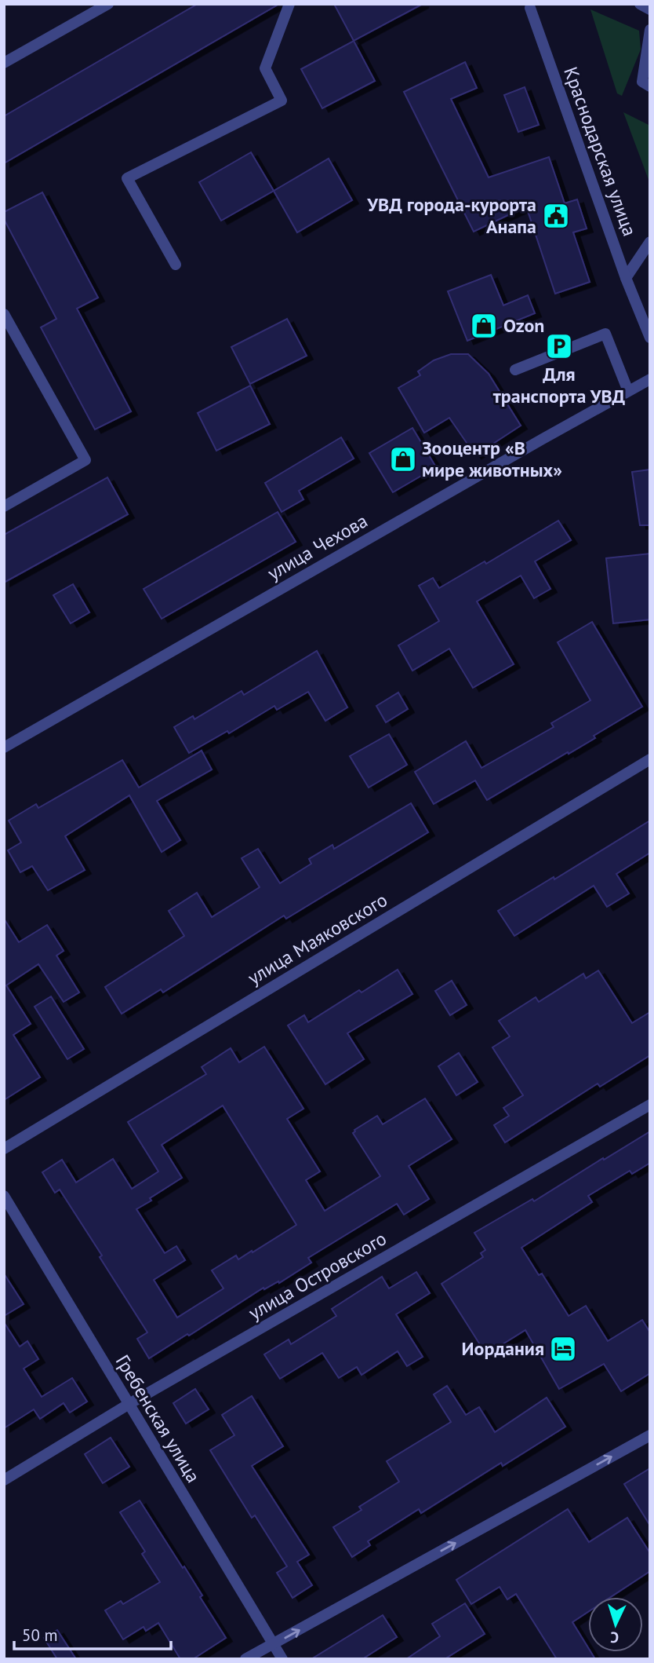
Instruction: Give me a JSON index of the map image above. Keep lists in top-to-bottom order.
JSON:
{
  "streets": {
    "street": [
      "Краснодарская улица",
      "улица Чехова",
      "улица Маяковского",
      "улица Островского",
      "Гребенская улица"
    ]
  },
  "crossings": [
    ["улица Островского", "Гребенская улица"]
  ],
  "places": {
    "public building": ["УВД города-курорта Анапа"],
    "shop": ["Ozon", "Зооцентр «В мире животных»"],
    "parking": ["Для транспорта УВД"],
    "hotel": ["Иордания"]
  },
  "scale_bar": "50 m",
  "north": "bottom"
}
